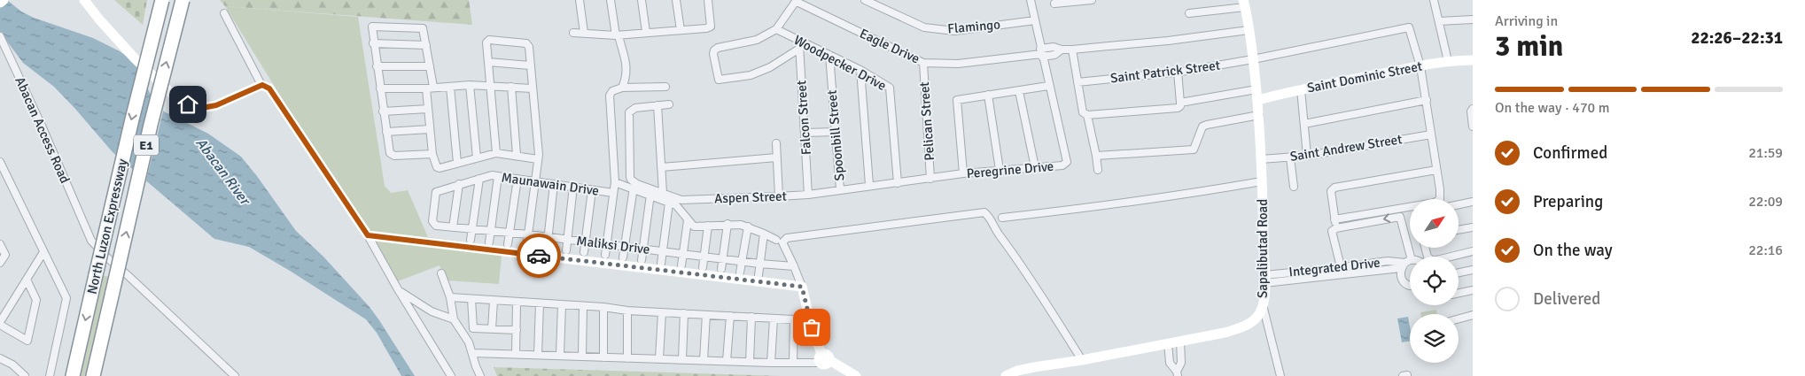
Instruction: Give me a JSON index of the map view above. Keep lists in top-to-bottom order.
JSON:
{
  "streets": {
    "highway": ["E1", "North Luzon Expressway"],
    "street": [
      "Flamingo",
      "Eagle Drive",
      "Woodpecker Drive",
      "Saint Patrick Street",
      "Saint Dominic Street",
      "Falcon Street",
      "Pelican Street",
      "Abacan Access Road",
      "Spoonbill Street",
      "Saint Andrew Street",
      "Peregrine Drive",
      "Maunawain Drive",
      "Aspen Street",
      "Maliksi Drive",
      "Sapalibutad Road",
      "Integrated Drive"
    ]
  },
  "crossings": [
    ["Flamingo", "Peregrine Drive"],
    ["Eagle Drive", "Pelican Street"],
    ["Eagle Drive", "Peregrine Drive"],
    ["Eagle Drive", "Sapalibutad Road"],
    ["Woodpecker Drive", "Falcon Street"],
    ["Woodpecker Drive", "Spoonbill Street"],
    ["Woodpecker Drive", "Peregrine Drive"],
    ["Saint Patrick Street", "Saint Dominic Street"],
    ["Saint Patrick Street", "Sapalibutad Road"],
    ["Saint Dominic Street", "Sapalibutad Road"],
    ["Falcon Street", "Aspen Street"],
    ["Pelican Street", "Peregrine Drive"],
    ["Spoonbill Street", "Peregrine Drive"],
    ["Spoonbill Street", "Aspen Street"],
    ["Saint Andrew Street", "Sapalibutad Road"],
    ["Peregrine Drive", "Aspen Street"],
    ["Maunawain Drive", "Maliksi Drive"],
    ["Sapalibutad Road", "Integrated Drive"]
  ],
  "water": ["Abacan River"],
  "north": "top right",
  "page": {
    "heading": ["3 min", "Arriving in", "22:26–22:31"],
    "bar": "On the way · 470 m",
    "list": [
      ["Confirmed", "21:59"],
      ["Preparing", "22:09"],
      ["On the way", "22:16"],
      "Delivered"
    ]
  }
}
